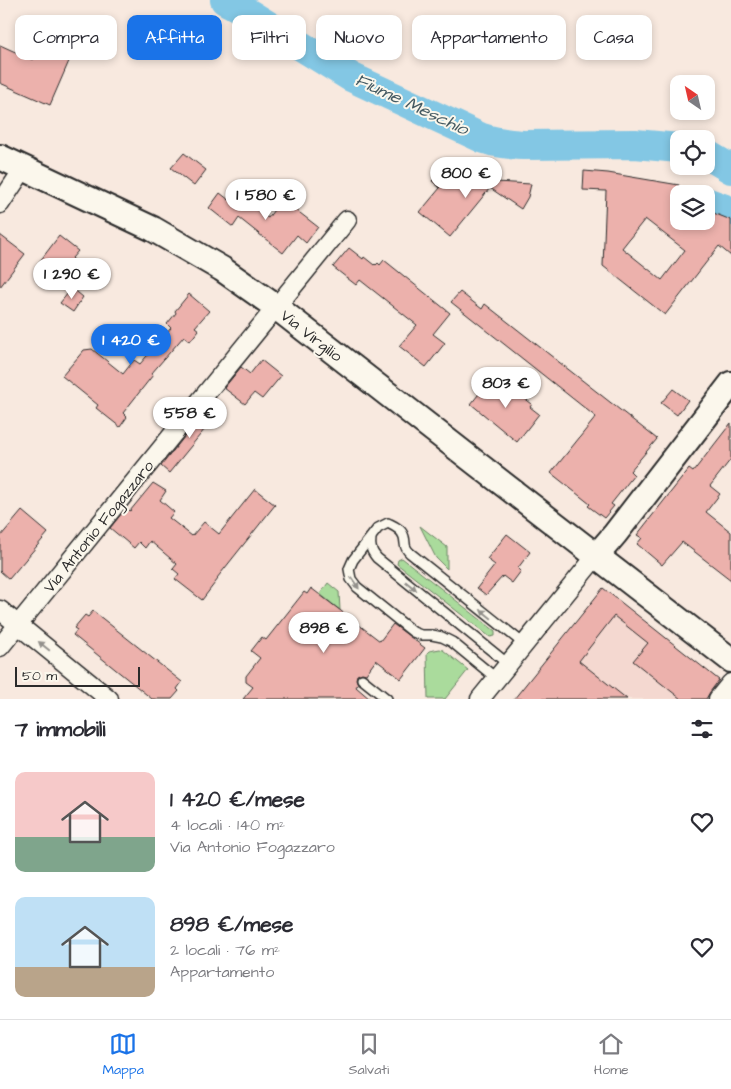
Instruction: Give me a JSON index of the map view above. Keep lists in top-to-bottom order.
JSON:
{
  "streets": {
    "main road": ["Via Virgilio"],
    "street": ["Via Antonio Fogazzaro"]
  },
  "crossings": [
    ["Via Virgilio", "Via Antonio Fogazzaro"]
  ],
  "water": ["Fiume Meschio"],
  "scale_bar": "50 m",
  "north": "top left",
  "page": {
    "chip": [
      "Compra",
      "Affitta",
      "Filtri",
      "Nuovo",
      "Appartamento",
      "Casa"
    ],
    "price": [
      "800 €",
      "1 580 €",
      "1 290 €",
      "1 420 €",
      "803 €",
      "558 €",
      "898 €"
    ],
    "scale": "50 m",
    "heading": "7 immobili",
    "list": [
      {
        "name": "1 420 €/mese",
        "note": "4 locali · 140 m² · Via Antonio Fogazzaro"
      },
      {
        "name": "898 €/mese",
        "note": "2 locali · 76 m² · Appartamento"
      }
    ],
    "tabs": ["Mappa", "Salvati", "Home"]
  }
}
